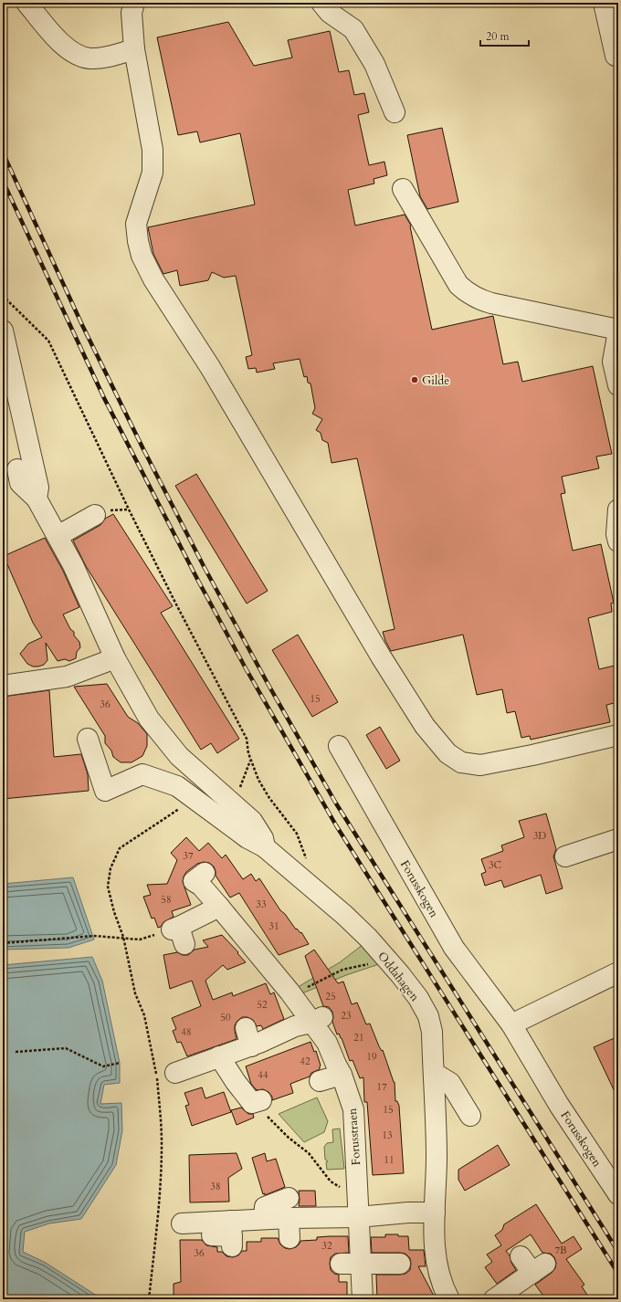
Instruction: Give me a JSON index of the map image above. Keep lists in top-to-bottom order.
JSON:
{
  "streets": {
    "street": ["Forusskogen", "Oddahagen", "Forusstraen"]
  },
  "places": ["Gilde"],
  "house_numbers": [
    "15",
    "36",
    "3D",
    "37",
    "3C",
    "58",
    "33",
    "31",
    "25",
    "52",
    "23",
    "50",
    "48",
    "21",
    "19",
    "42",
    "44",
    "17",
    "15",
    "13",
    "11",
    "38",
    "32",
    "7B",
    "36"
  ],
  "scale_bar": "20 m"
}
